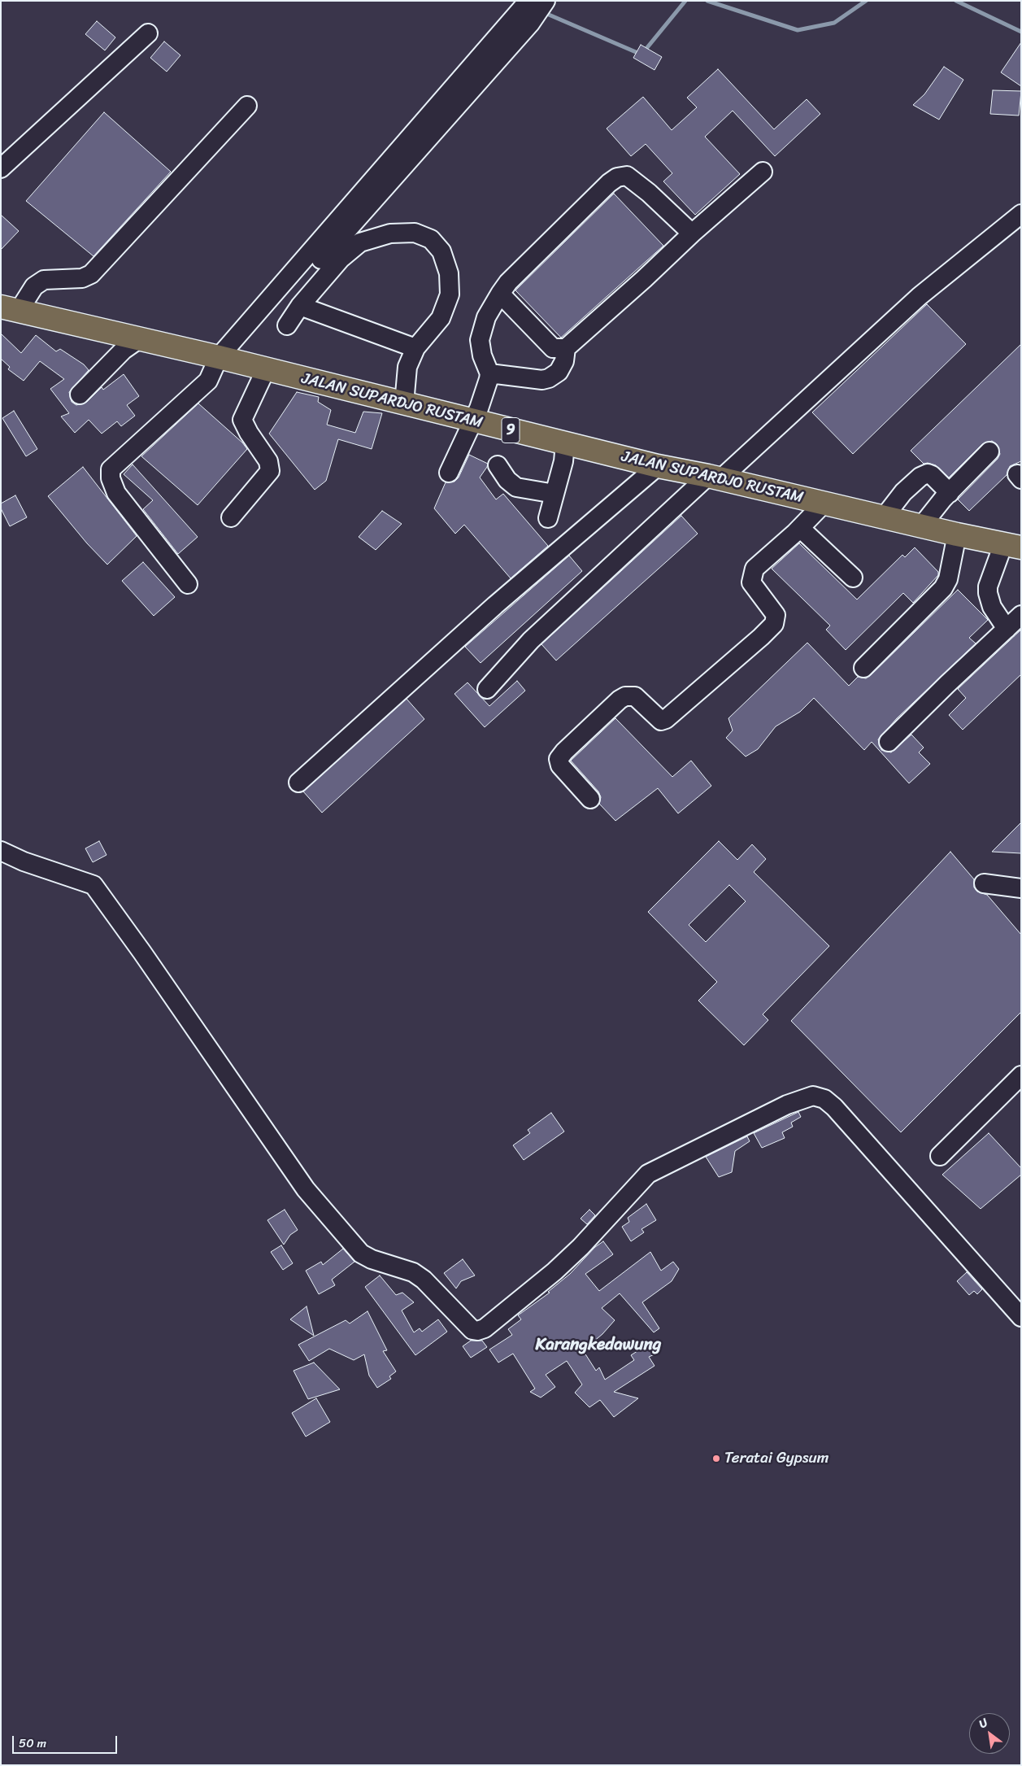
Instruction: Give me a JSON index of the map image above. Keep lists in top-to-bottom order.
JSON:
{
  "streets": {
    "highway": ["JALAN SUPARDJO RUSTAM", "9"]
  },
  "districts": ["Karangkedawung"],
  "places": ["Teratai Gypsum"],
  "scale_bar": "50 m",
  "north": "top left"
}
